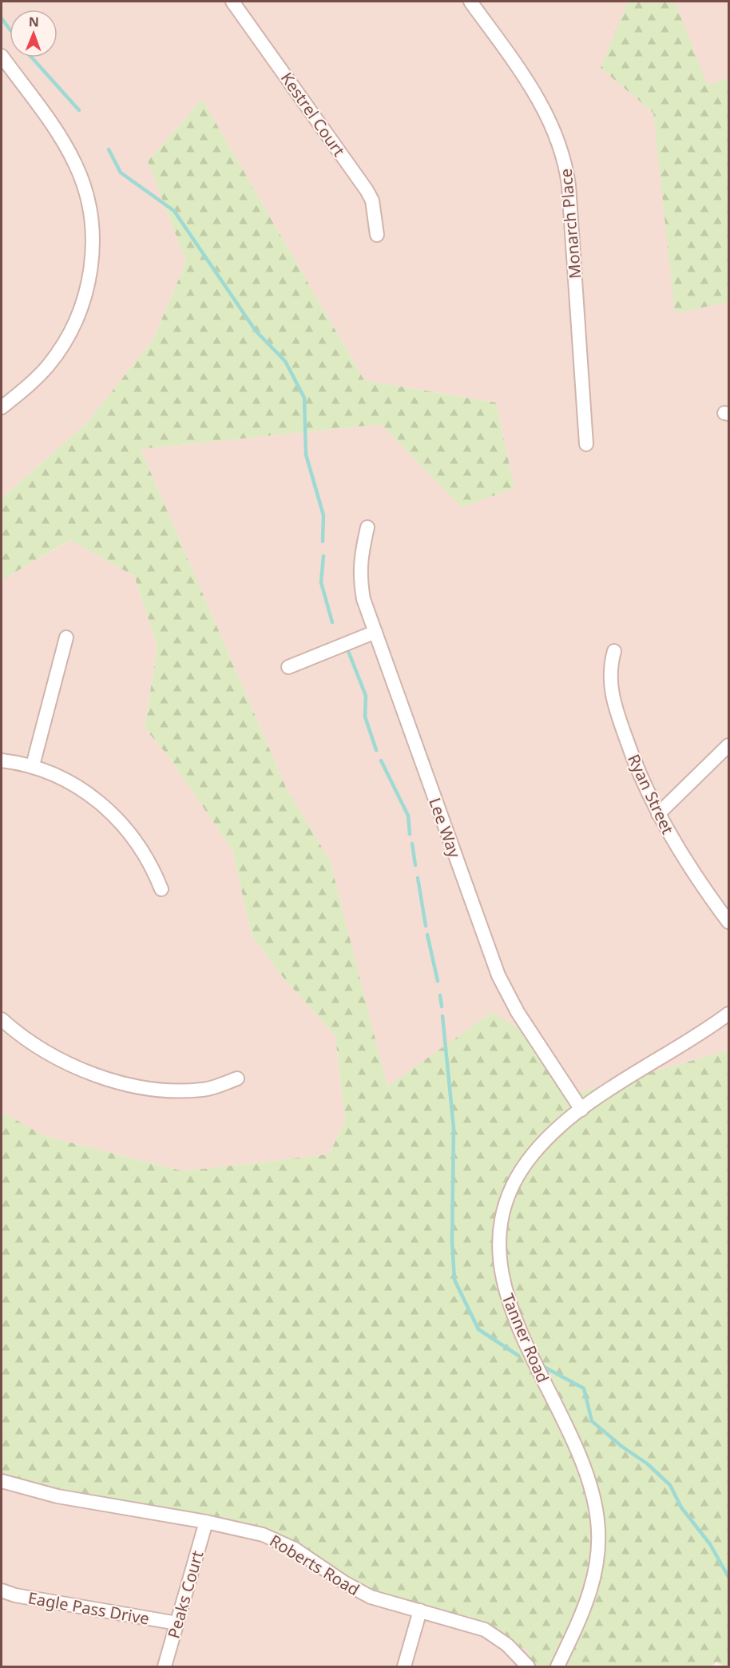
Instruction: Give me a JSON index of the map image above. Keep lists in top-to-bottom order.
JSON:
{
  "streets": {
    "street": [
      "Kestrel Court",
      "Monarch Place",
      "Ryan Street",
      "Lee Way",
      "Tanner Road",
      "Roberts Road",
      "Peaks Court",
      "Eagle Pass Drive"
    ]
  },
  "crossings": [
    ["Lee Way", "Tanner Road"],
    ["Roberts Road", "Peaks Court"],
    ["Peaks Court", "Eagle Pass Drive"]
  ],
  "north": "top"
}
